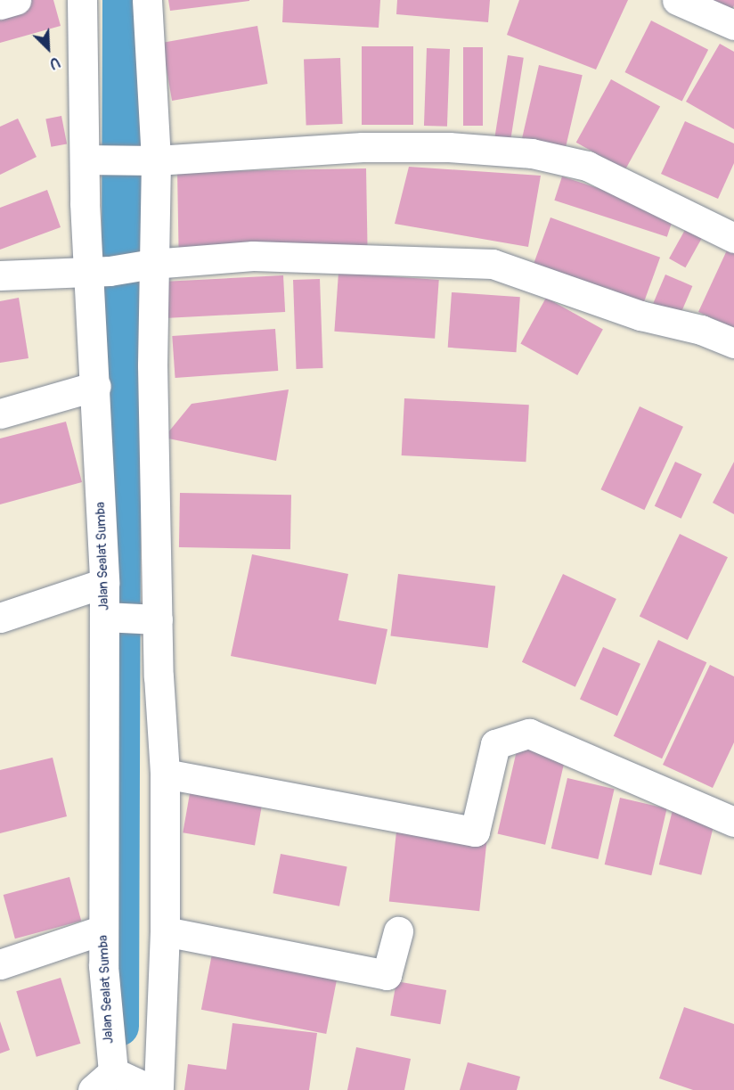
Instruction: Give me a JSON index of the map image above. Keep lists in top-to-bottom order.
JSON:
{
  "streets": {
    "street": ["Jalan Sealat Sumba"]
  },
  "north": "bottom right"
}
